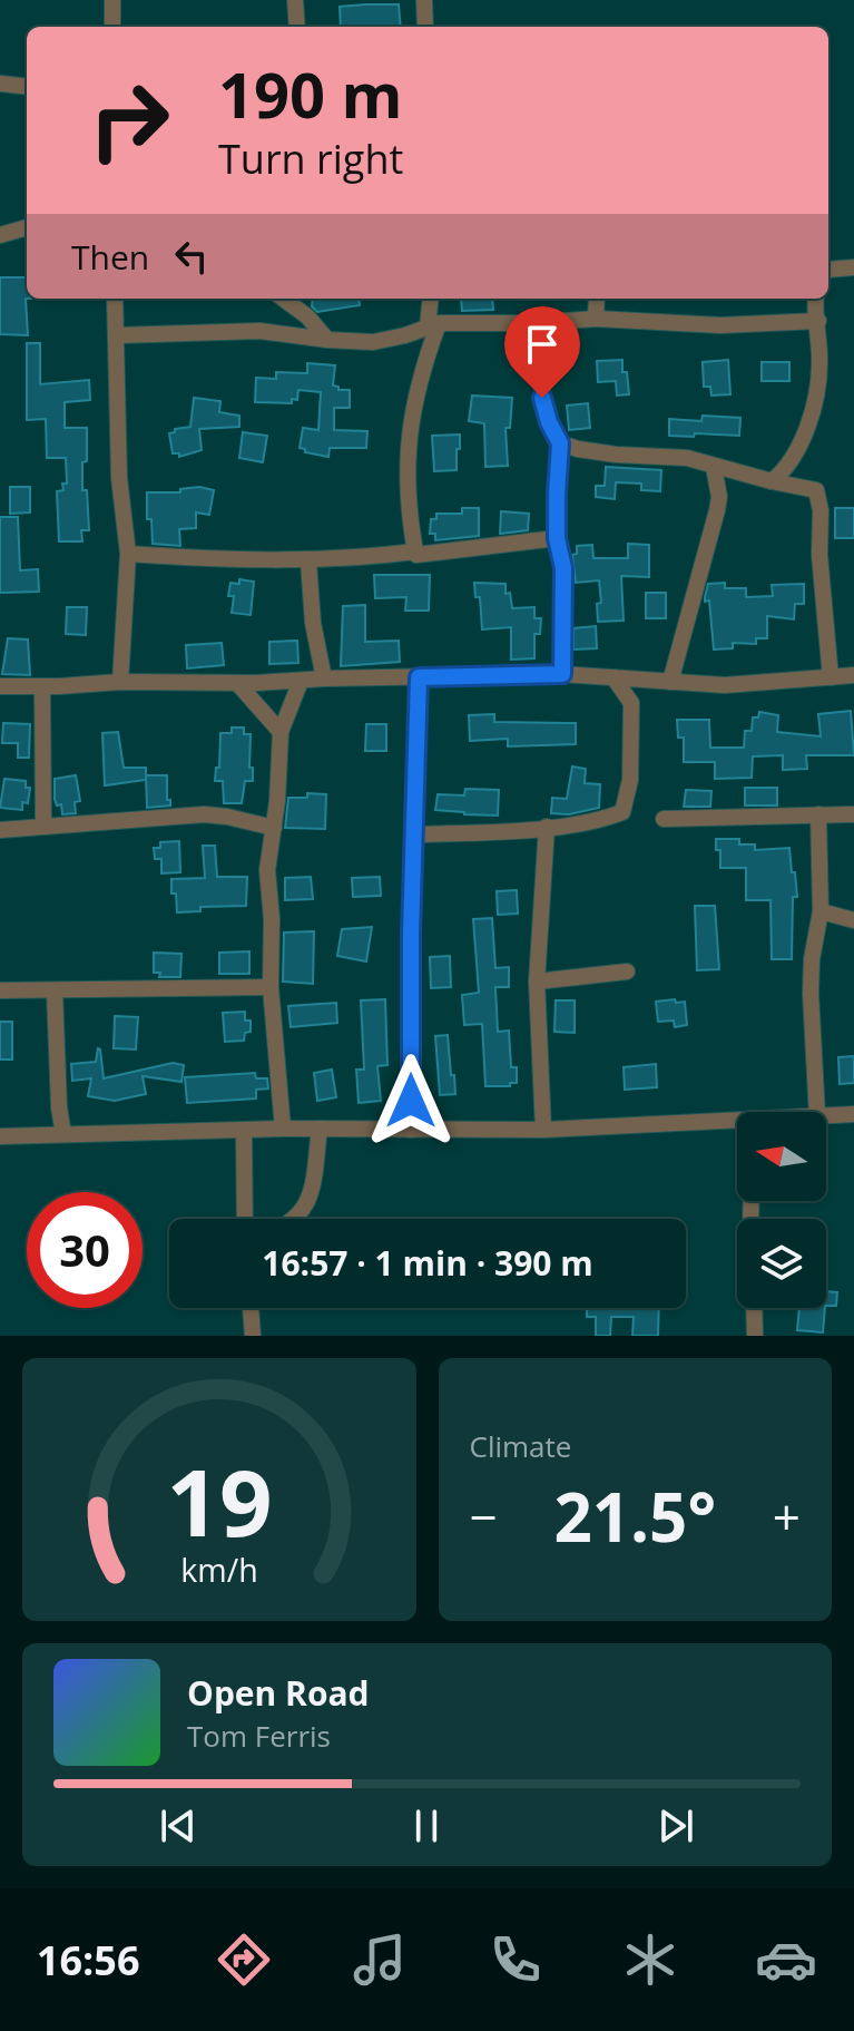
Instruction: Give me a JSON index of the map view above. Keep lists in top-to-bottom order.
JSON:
{
  "north": "left",
  "page": {
    "turn": ["190 m", "Turn right"],
    "then": "Then",
    "limit": "30",
    "trip": "16:57 · 1 min · 390 m",
    "tile": "Climate",
    "heat": ["−", "21.5°", "+"],
    "song": ["Open Road", "Tom Ferris"],
    "tabs": "16:56",
    "gauge": ["19", "km/h"]
  }
}
